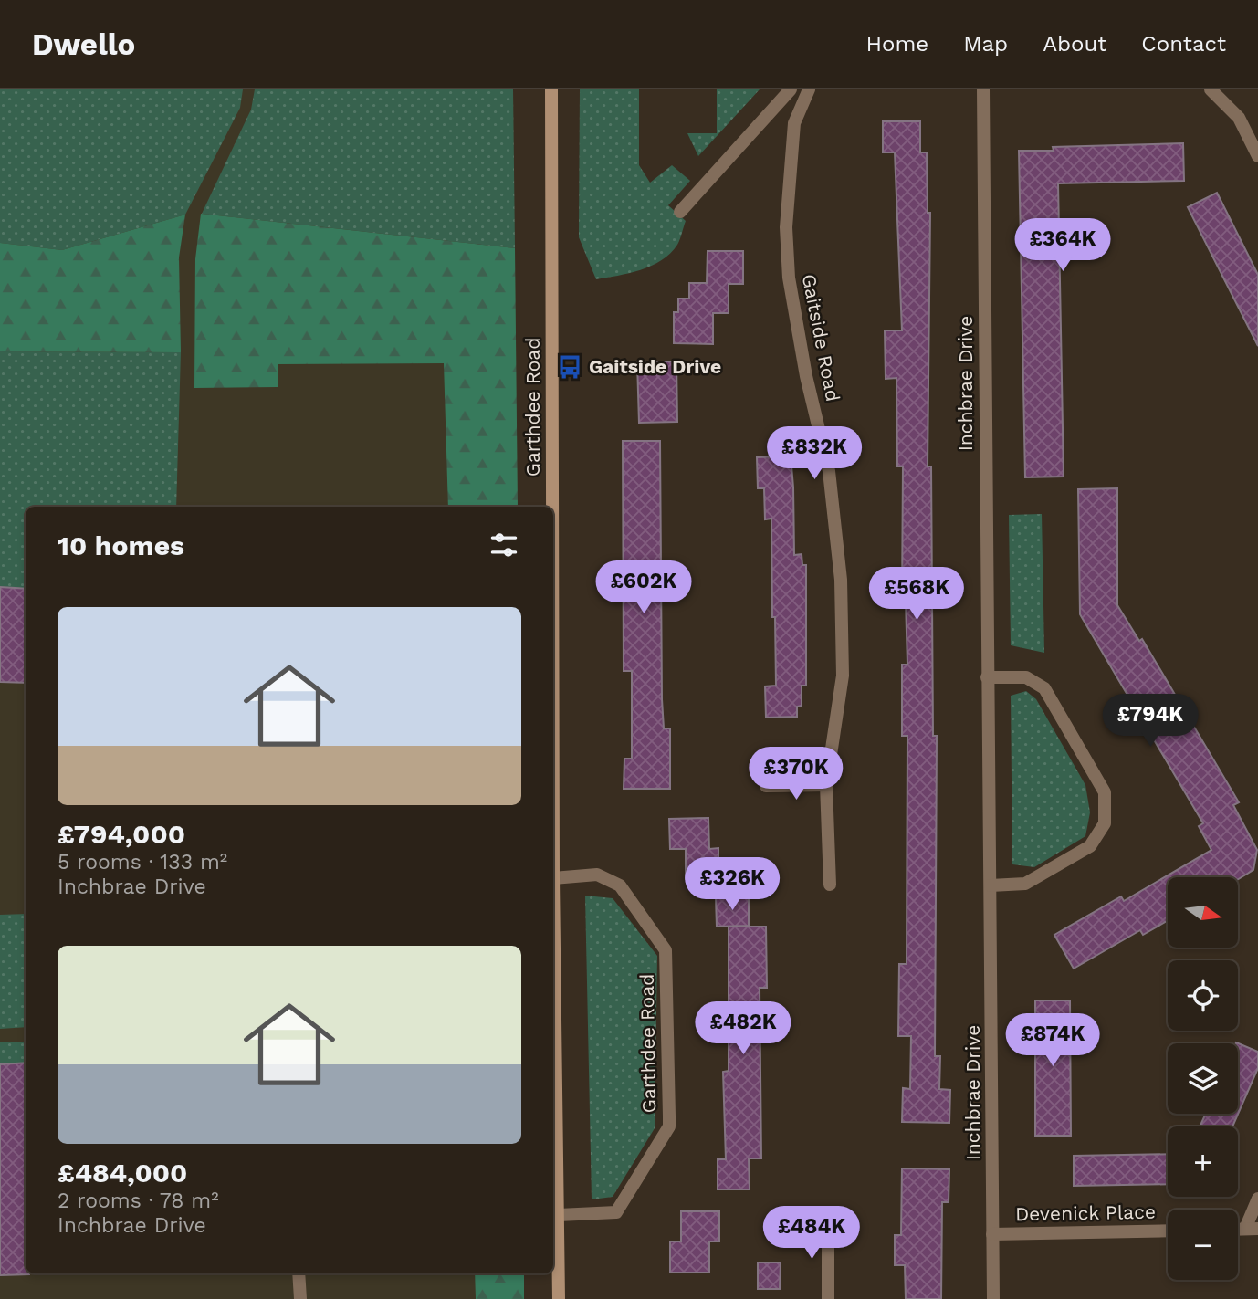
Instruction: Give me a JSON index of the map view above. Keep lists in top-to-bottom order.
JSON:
{
  "streets": {
    "street": [
      "Gaitside Road",
      "Inchbrae Drive",
      "Garthdee Road",
      "Devenick Place"
    ]
  },
  "crossings": [
    ["Inchbrae Drive", "Devenick Place"]
  ],
  "places": {
    "bus stop": ["Gaitside Drive"]
  },
  "north": "right",
  "page": {
    "header": "Dwello",
    "nav": [
      "Home",
      "Map",
      "About",
      "Contact"
    ],
    "price": [
      "£364K",
      "£832K",
      "£602K",
      "£568K",
      "£794K",
      "£370K",
      "£326K",
      "£482K",
      "£874K",
      "£484K"
    ],
    "heading": "10 homes",
    "list": [
      {
        "name": "£794,000",
        "note": "5 rooms · 133 m² · Inchbrae Drive"
      },
      {
        "name": "£484,000",
        "note": "2 rooms · 78 m² · Inchbrae Drive"
      }
    ],
    "map_buttons": ["+", "−"]
  }
}
